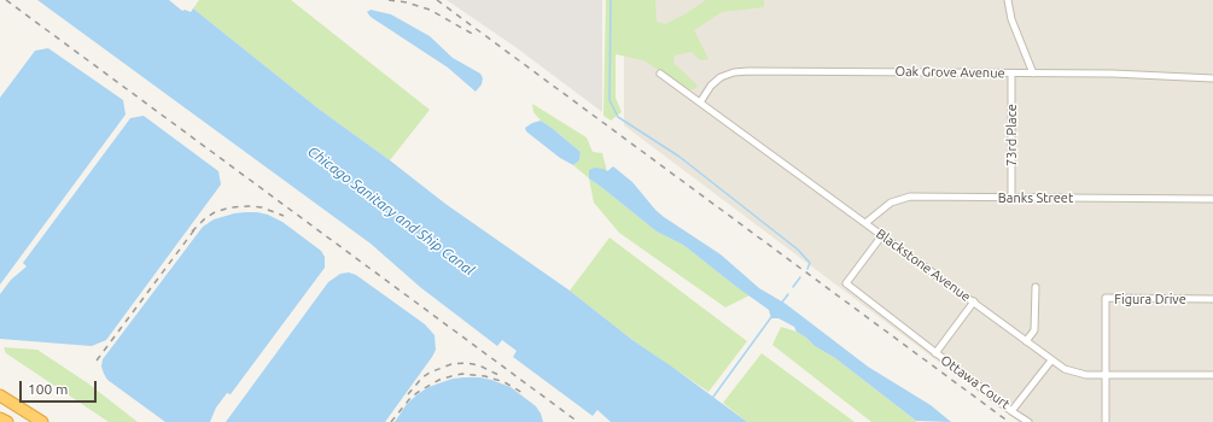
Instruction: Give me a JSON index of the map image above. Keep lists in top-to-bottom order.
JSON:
{
  "streets": {
    "street": [
      "Oak Grove Avenue",
      "73rd Place",
      "Banks Street",
      "Blackstone Avenue",
      "Figura Drive",
      "Ottawa Court"
    ]
  },
  "crossings": [
    ["Oak Grove Avenue", "73rd Place"],
    ["Oak Grove Avenue", "Blackstone Avenue"],
    ["73rd Place", "Banks Street"],
    ["Banks Street", "Blackstone Avenue"],
    ["Blackstone Avenue", "Figura Drive"],
    ["Blackstone Avenue", "Ottawa Court"]
  ],
  "water": ["Chicago Sanitary and Ship Canal"],
  "scale_bar": "100 m"
}
